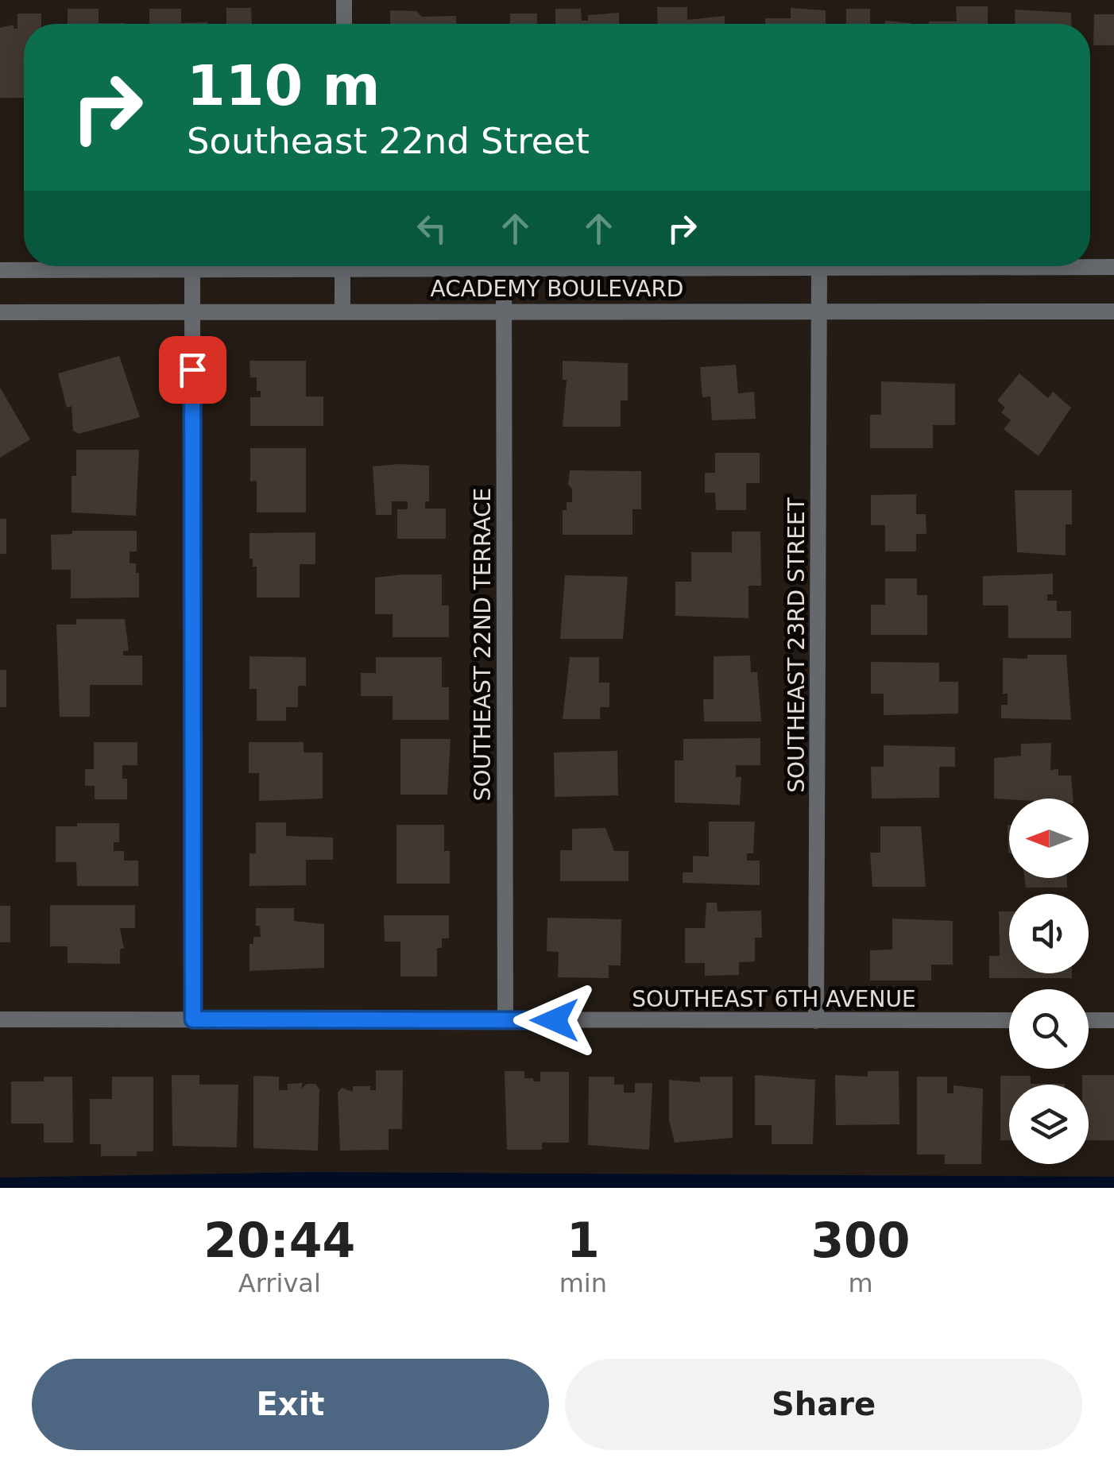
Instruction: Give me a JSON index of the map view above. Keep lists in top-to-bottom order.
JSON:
{
  "streets": {
    "street": [
      "ACADEMY BOULEVARD",
      "SOUTHEAST 22ND TERRACE",
      "SOUTHEAST 23RD STREET",
      "SOUTHEAST 6TH AVENUE"
    ]
  },
  "crossings": [
    ["ACADEMY BOULEVARD", "SOUTHEAST 22ND TERRACE"],
    ["ACADEMY BOULEVARD", "SOUTHEAST 23RD STREET"],
    ["SOUTHEAST 22ND TERRACE", "SOUTHEAST 6TH AVENUE"],
    ["SOUTHEAST 23RD STREET", "SOUTHEAST 6TH AVENUE"]
  ],
  "north": "left",
  "page": {
    "turn": ["110 m", "Southeast 22nd Street"],
    "eta": [
      "20:44",
      "Arrival",
      "1",
      "min",
      "300",
      "m"
    ],
    "buttons": ["Exit", "Share"]
  }
}
